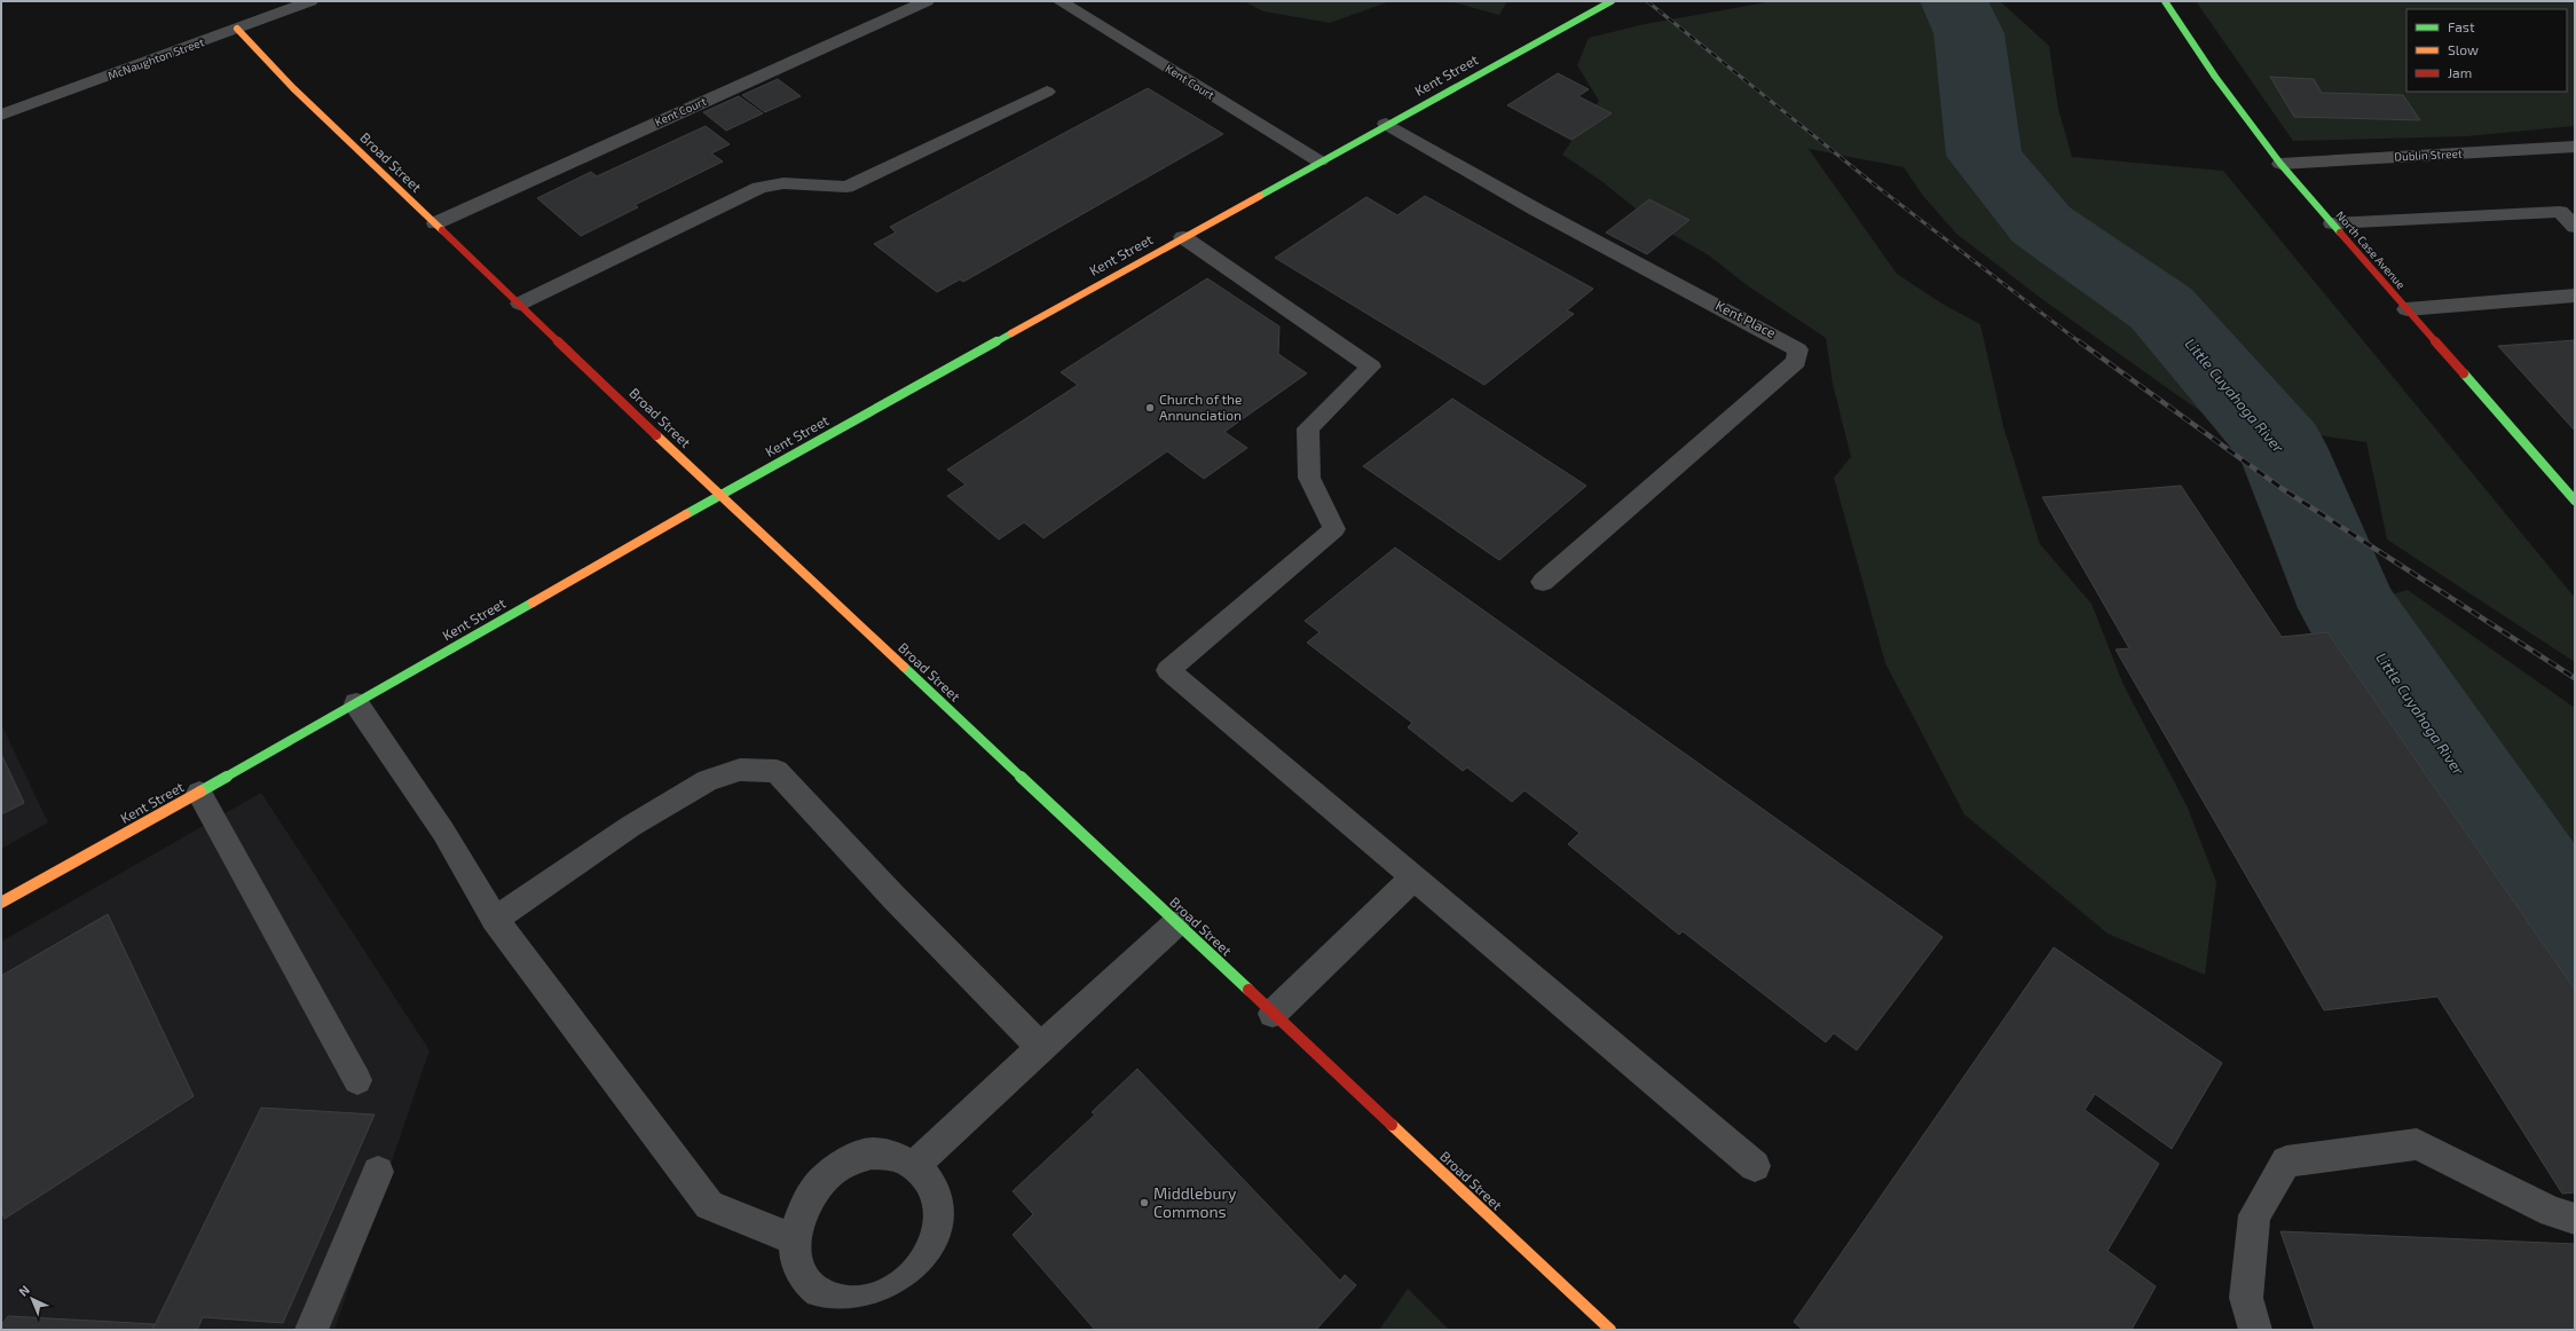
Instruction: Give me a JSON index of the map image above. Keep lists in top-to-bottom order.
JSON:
{
  "streets": {
    "street": [
      "McNaughton Street",
      "Kent Street",
      "Kent Court",
      "Dublin Street",
      "Broad Street",
      "North Case Avenue",
      "Kent Place"
    ]
  },
  "crossings": [
    ["McNaughton Street", "Broad Street"],
    ["Kent Street", "Kent Court"],
    ["Kent Street", "Broad Street"],
    ["Kent Street", "Kent Place"],
    ["Kent Court", "Broad Street"],
    ["Dublin Street", "North Case Avenue"]
  ],
  "water": ["Little Cuyahoga River"],
  "places": ["Church of the Annunciation", "Middlebury Commons"],
  "legend": ["Fast", "Slow", "Jam"],
  "north": "top left"
}
